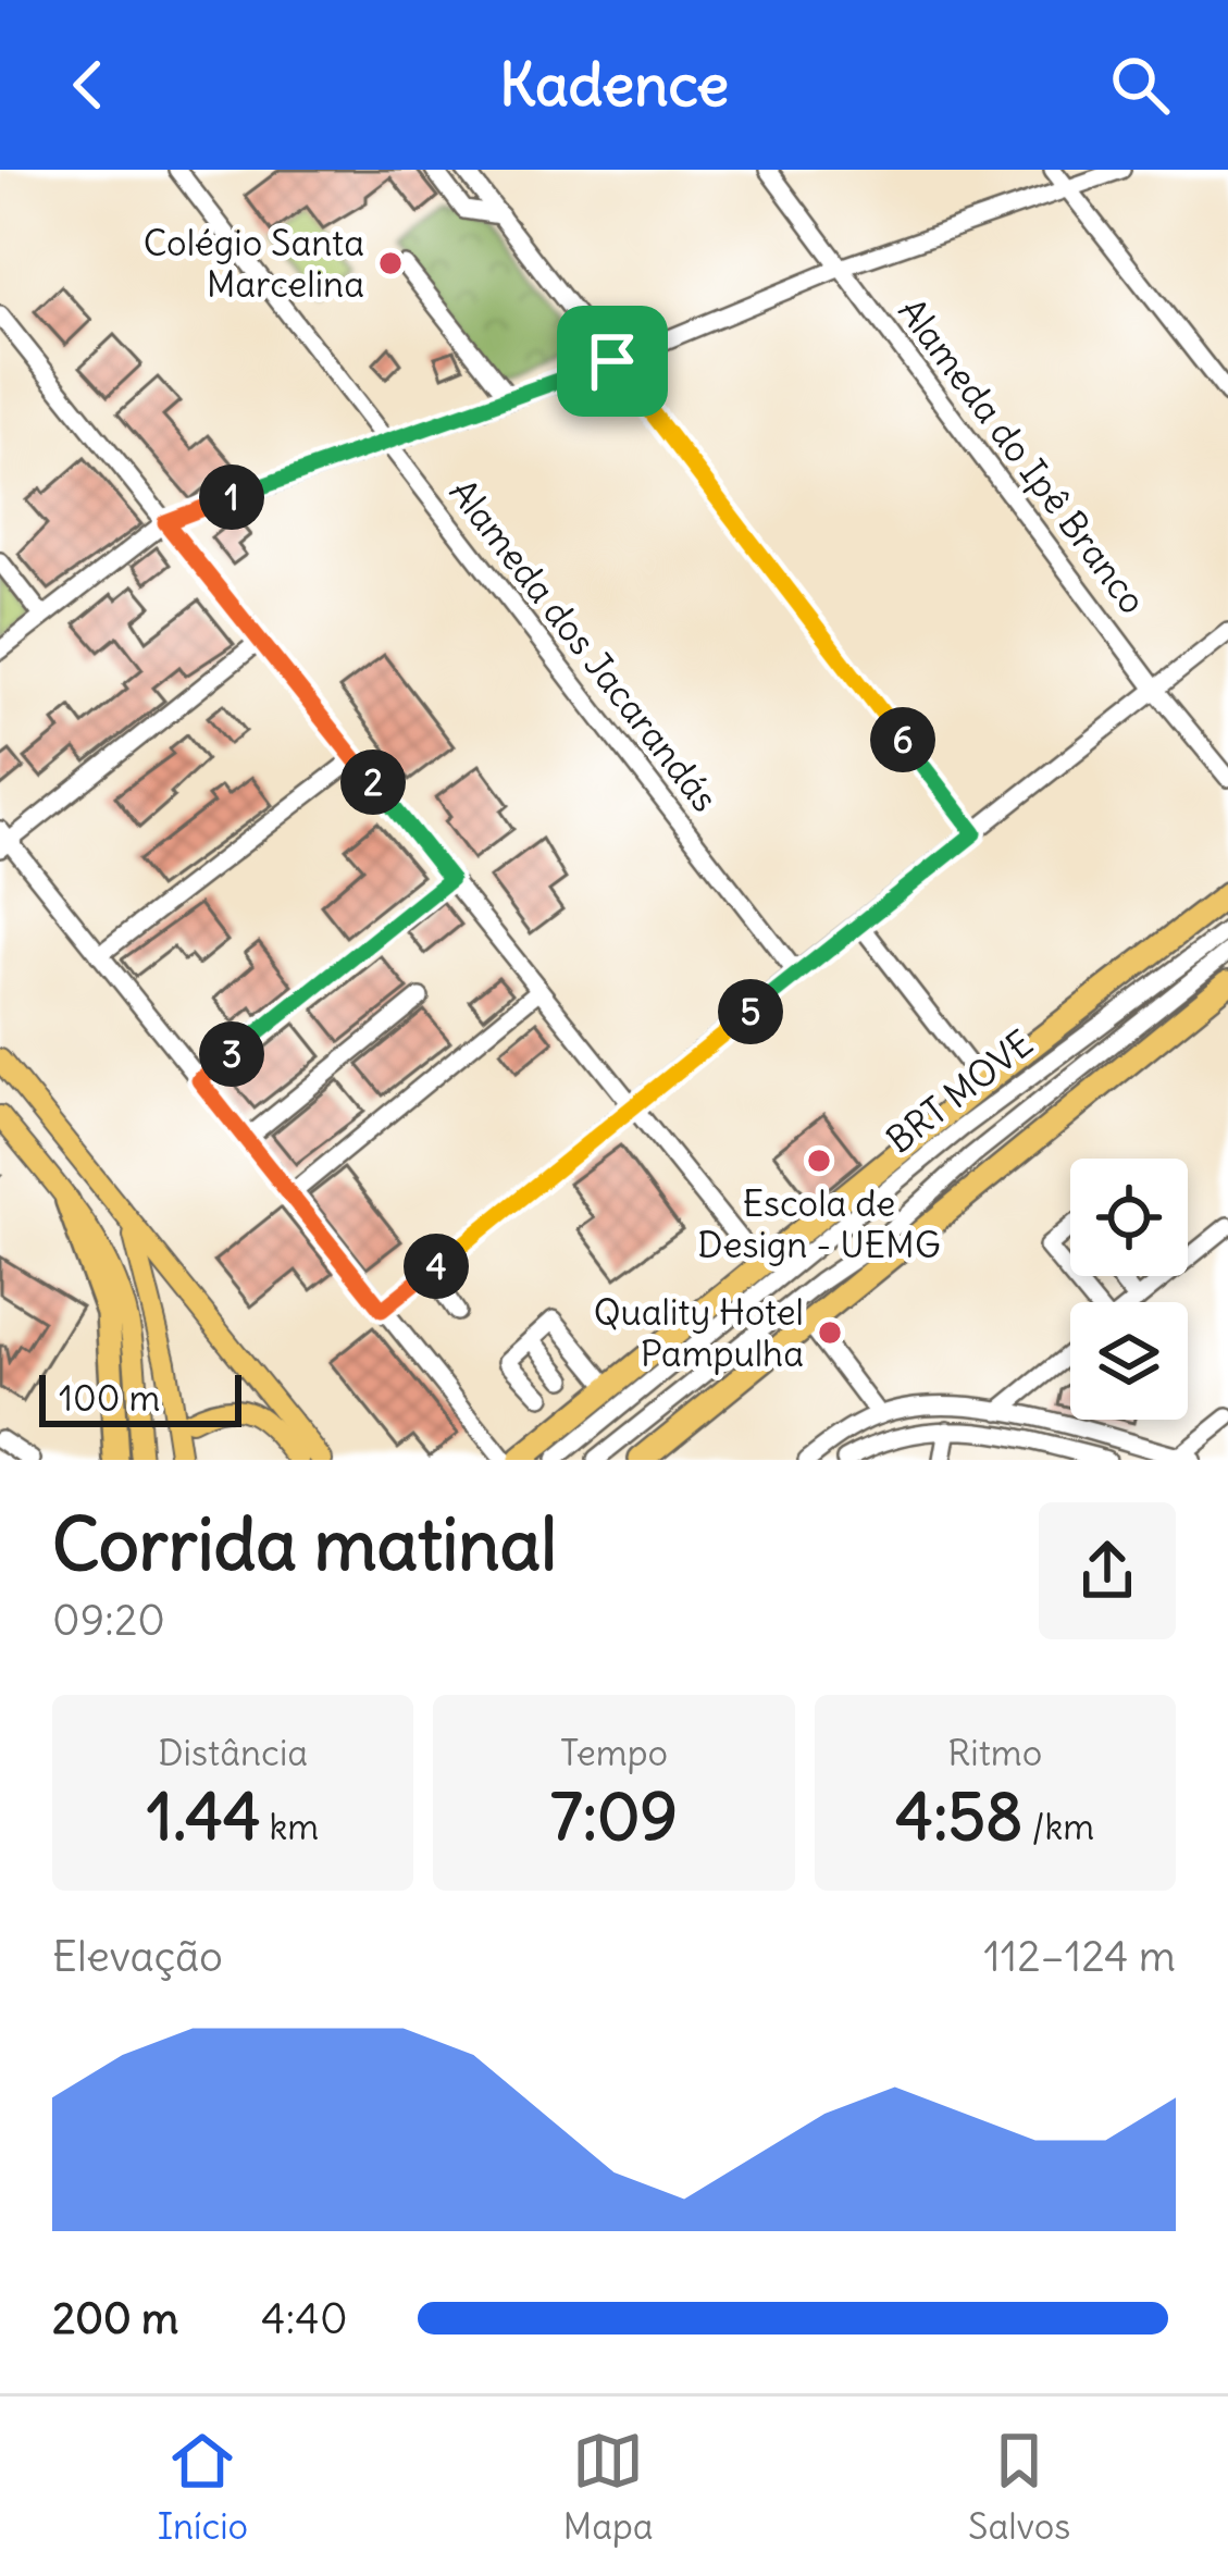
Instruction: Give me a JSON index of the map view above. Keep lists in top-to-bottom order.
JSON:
{
  "streets": {
    "street": ["Alameda do Ipê Branco", "Alameda dos Jacarandás", "BRT MOVE"]
  },
  "places": ["Colégio Santa Marcelina", "Escola de Design - UEMG", "Quality Hotel Pampulha"],
  "scale_bar": "100 m",
  "page": {
    "header": "Kadence",
    "pins": [
      "1",
      "6",
      "2",
      "5",
      "3",
      "4"
    ],
    "scale": "100 m",
    "heading": ["Corrida matinal", "09:20"],
    "stats": [
      ["Distância", "1.44 km"],
      ["Tempo", "7:09"],
      ["Ritmo", "4:58 /km"]
    ],
    "chart": ["Elevação", "112–124 m"],
    "list": [
      {
        "name": "200 m",
        "note": "4:40"
      }
    ],
    "tabs": ["Início", "Mapa", "Salvos"]
  }
}
